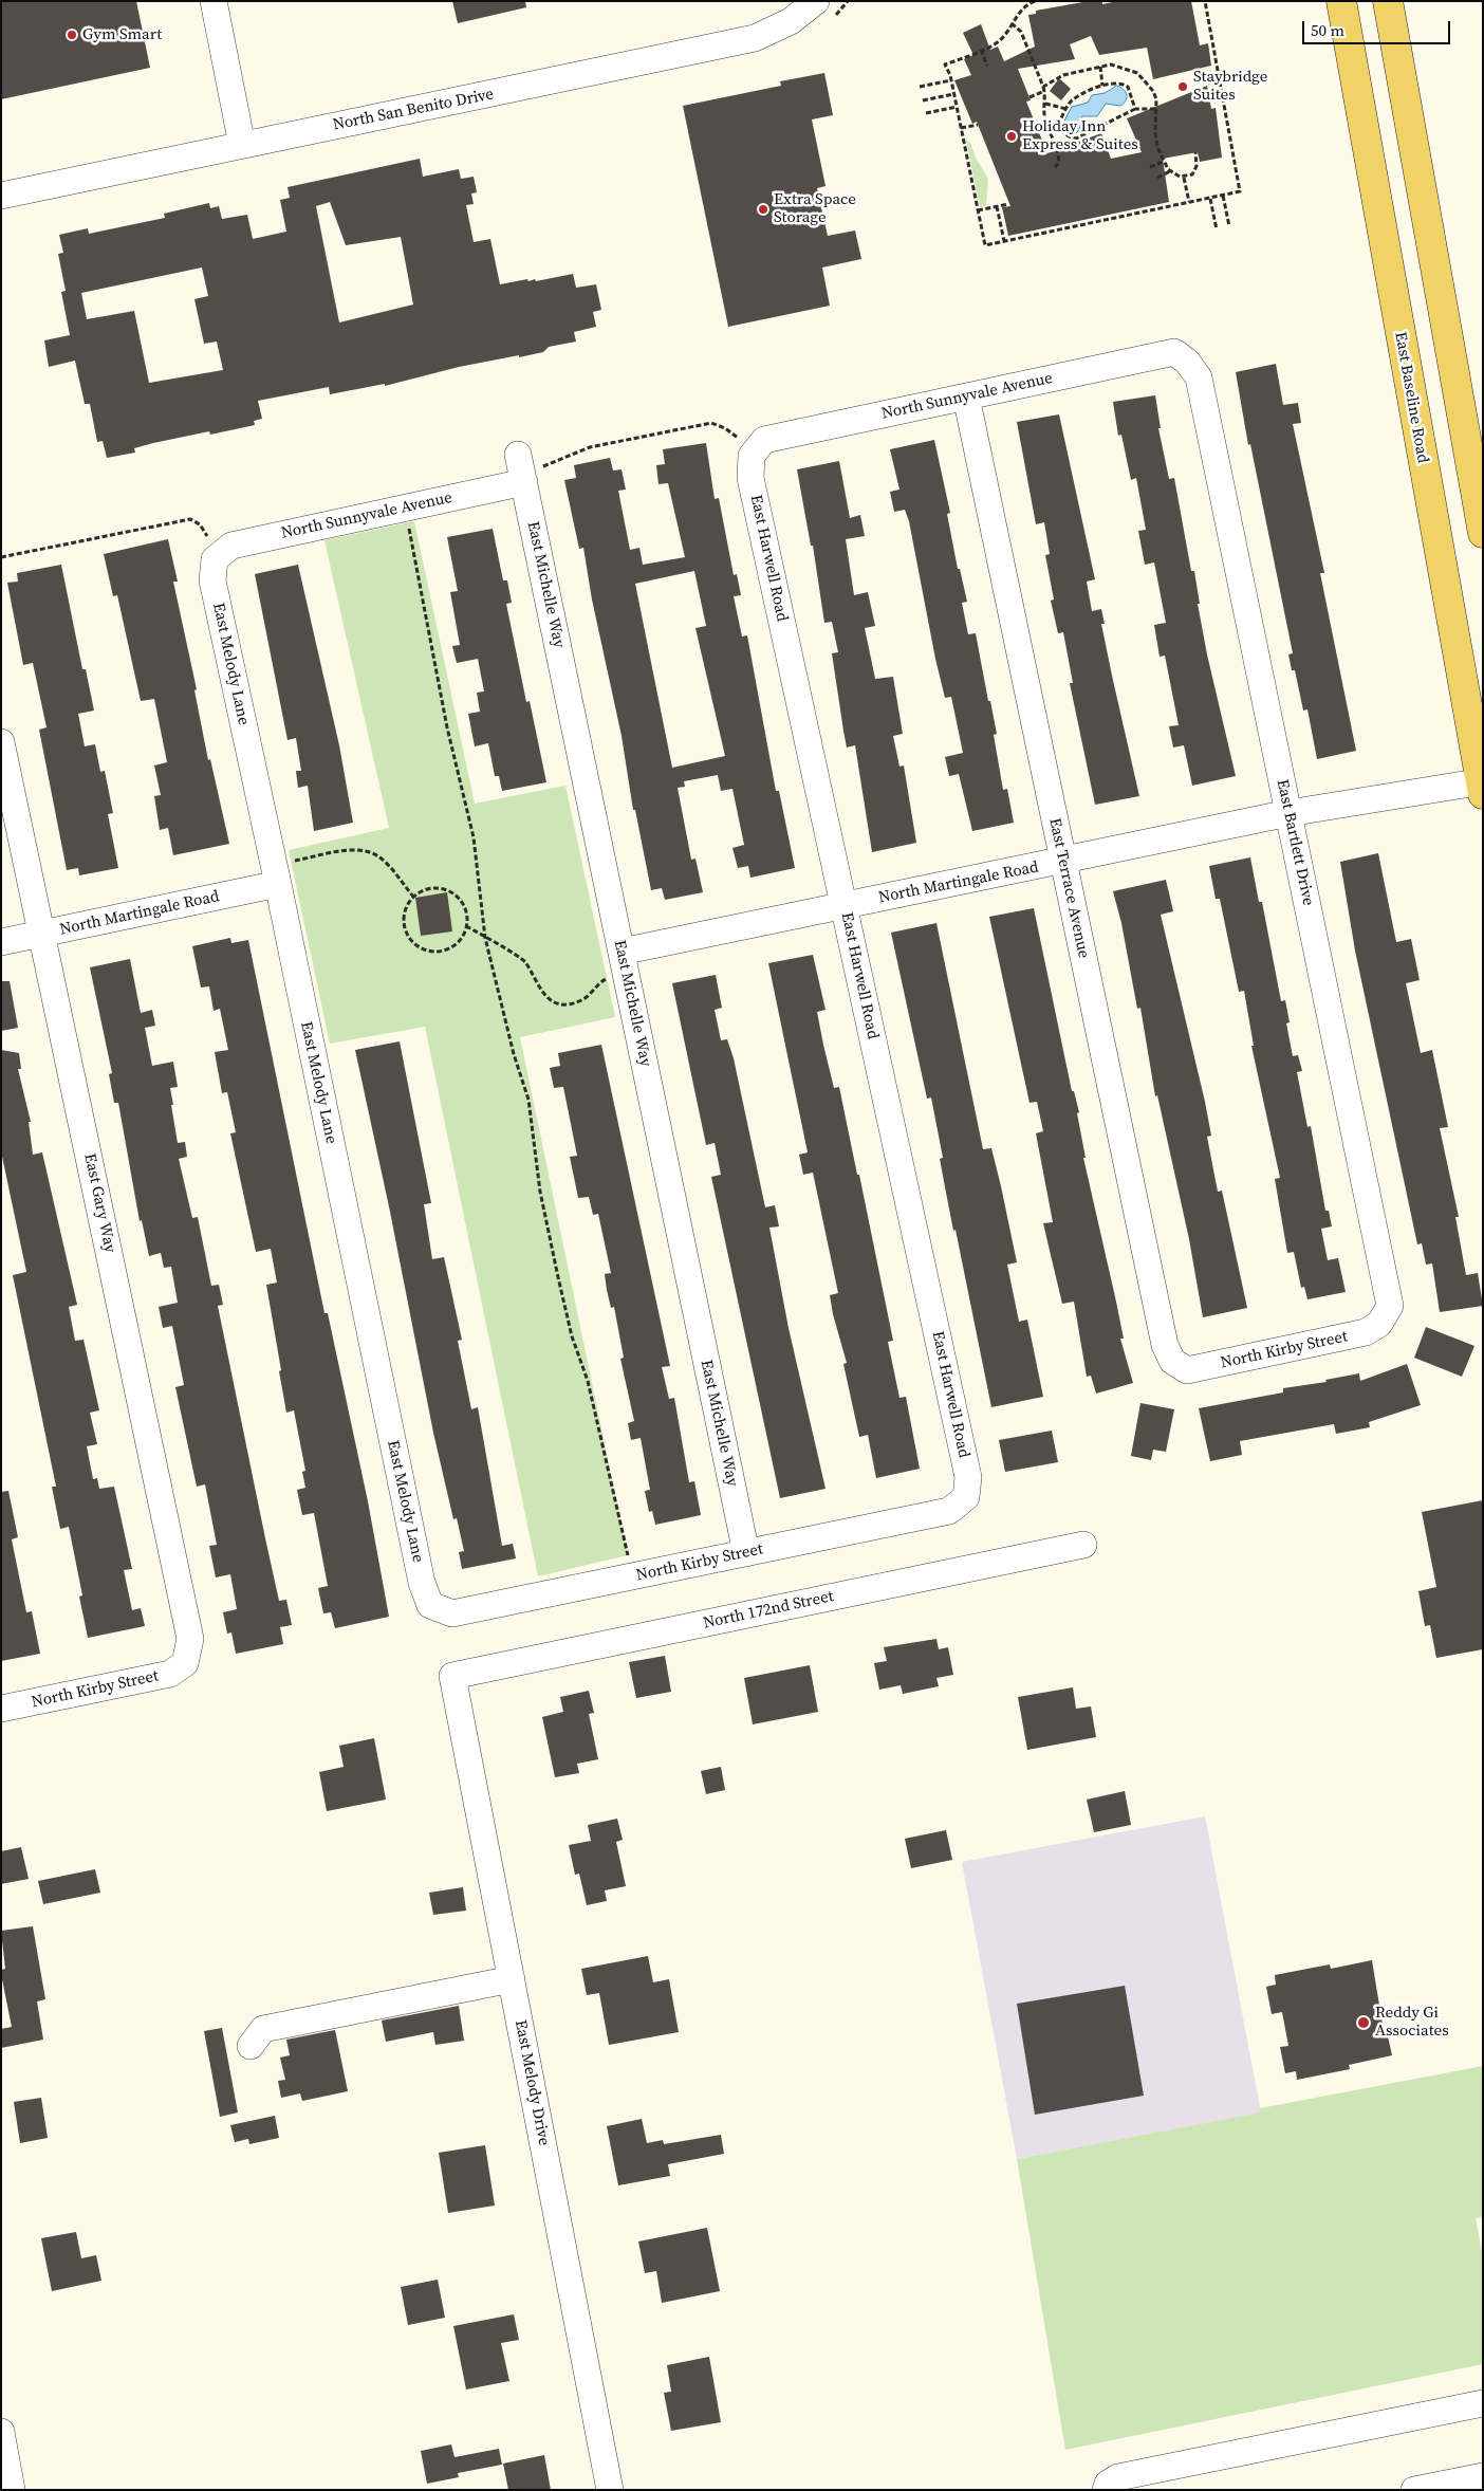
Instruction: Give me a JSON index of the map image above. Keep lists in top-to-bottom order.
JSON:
{
  "streets": {
    "main road": ["East Baseline Road"],
    "street": [
      "North San Benito Drive",
      "North Sunnyvale Avenue",
      "East Harwell Road",
      "East Michelle Way",
      "East Melody Lane",
      "East Bartlett Drive",
      "North Martingale Road",
      "East Terrace Avenue",
      "East Gary Way",
      "North Kirby Street",
      "North 172nd Street",
      "East Melody Drive"
    ]
  },
  "crossings": [
    ["North Sunnyvale Avenue", "East Harwell Road"],
    ["North Sunnyvale Avenue", "East Michelle Way"],
    ["North Sunnyvale Avenue", "East Melody Lane"],
    ["North Sunnyvale Avenue", "East Bartlett Drive"],
    ["North Sunnyvale Avenue", "East Terrace Avenue"],
    ["East Baseline Road", "North Martingale Road"],
    ["East Harwell Road", "North Martingale Road"],
    ["East Harwell Road", "North Kirby Street"],
    ["East Michelle Way", "North Martingale Road"],
    ["East Michelle Way", "North Kirby Street"],
    ["East Melody Lane", "North Martingale Road"],
    ["East Melody Lane", "North Kirby Street"],
    ["East Bartlett Drive", "North Martingale Road"],
    ["East Bartlett Drive", "North Kirby Street"],
    ["North Martingale Road", "East Terrace Avenue"],
    ["North Martingale Road", "East Gary Way"],
    ["East Terrace Avenue", "North Kirby Street"],
    ["East Gary Way", "North Kirby Street"],
    ["North 172nd Street", "East Melody Drive"]
  ],
  "places": [
    "Gym Smart",
    "Staybridge Suites",
    "Holiday Inn Express & Suites",
    "Extra Space Storage",
    "Reddy Gi Associates"
  ],
  "scale_bar": "50 m"
}
